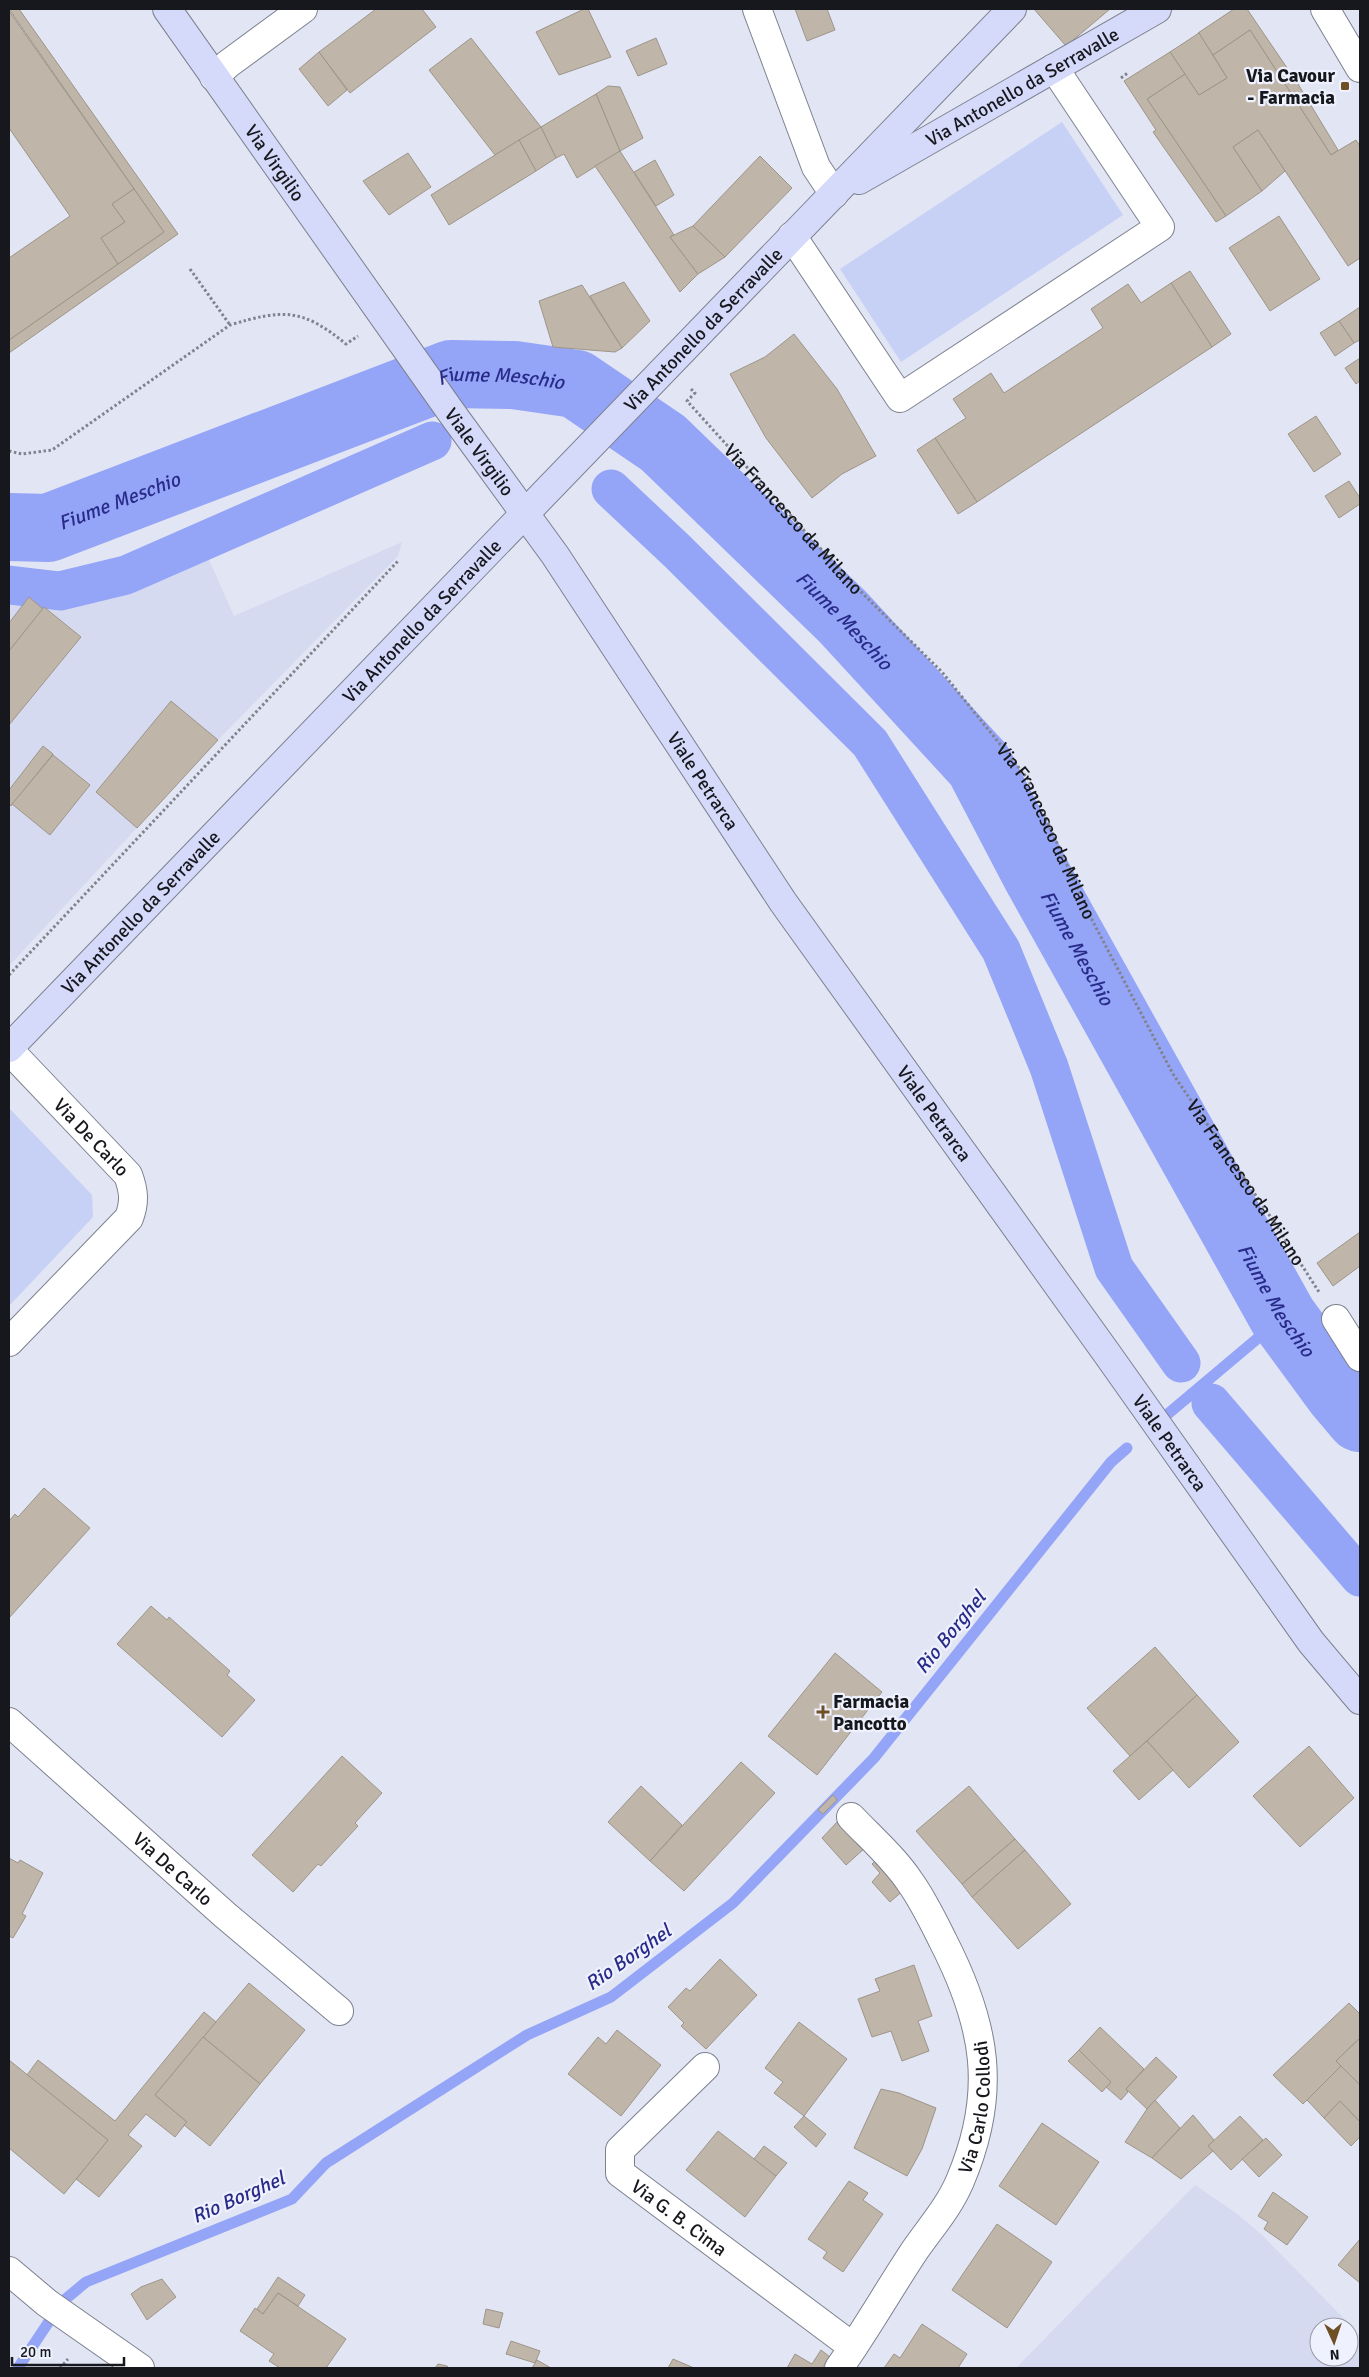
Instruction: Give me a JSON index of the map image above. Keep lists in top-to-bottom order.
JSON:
{
  "streets": {
    "street": [
      "Via Antonello da Serravalle",
      "Via Virgilio",
      "Viale Virgilio",
      "Viale Petrarca",
      "Via De Carlo",
      "Via Carlo Collodi",
      "Via G. B. Cima"
    ],
    "path": ["Via Francesco da Milano"]
  },
  "crossings": [
    ["Via Antonello da Serravalle", "Viale Virgilio"],
    ["Via Antonello da Serravalle", "Via Francesco da Milano"],
    ["Via Antonello da Serravalle", "Viale Petrarca"],
    ["Via Antonello da Serravalle", "Via De Carlo"],
    ["Via Virgilio", "Viale Virgilio"],
    ["Viale Virgilio", "Viale Petrarca"],
    ["Via Carlo Collodi", "Via G. B. Cima"]
  ],
  "water": ["Fiume Meschio", "Rio Borghel"],
  "places": {
    "transit": ["Via Cavour - Farmacia"],
    "health": ["Farmacia Pancotto"]
  },
  "scale_bar": "20 m",
  "north": "bottom"
}
